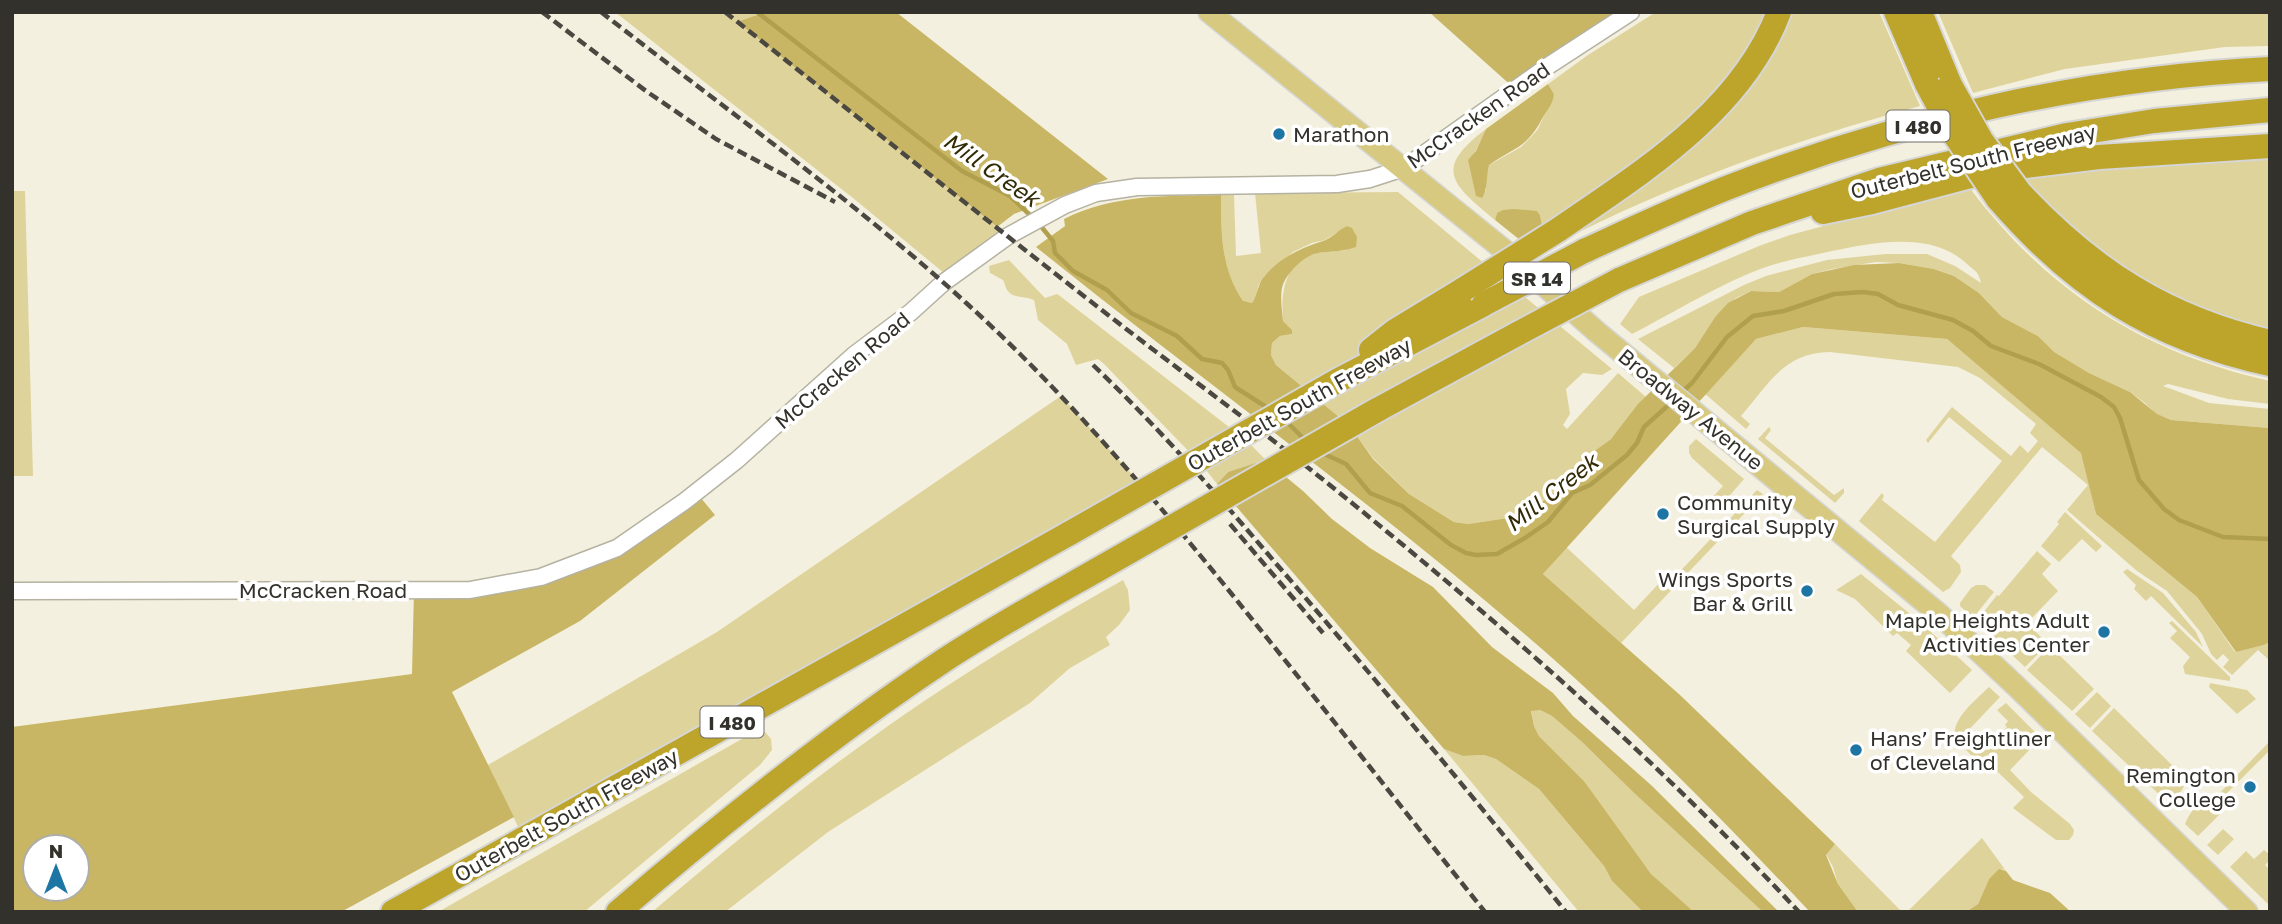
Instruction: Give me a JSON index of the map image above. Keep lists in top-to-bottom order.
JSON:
{
  "streets": {
    "highway": ["I 480", "Outerbelt South Freeway"],
    "main road": ["SR 14", "Broadway Avenue"],
    "street": ["McCracken Road"]
  },
  "crossings": [
    ["McCracken Road", "Broadway Avenue"]
  ],
  "water": ["Mill Creek"],
  "places": [
    "Marathon",
    "Community Surgical Supply",
    "Wings Sports Bar & Grill",
    "Maple Heights Adult Activities Center",
    "Hans’ Freightliner of Cleveland",
    "Remington College"
  ],
  "north": "top"
}
